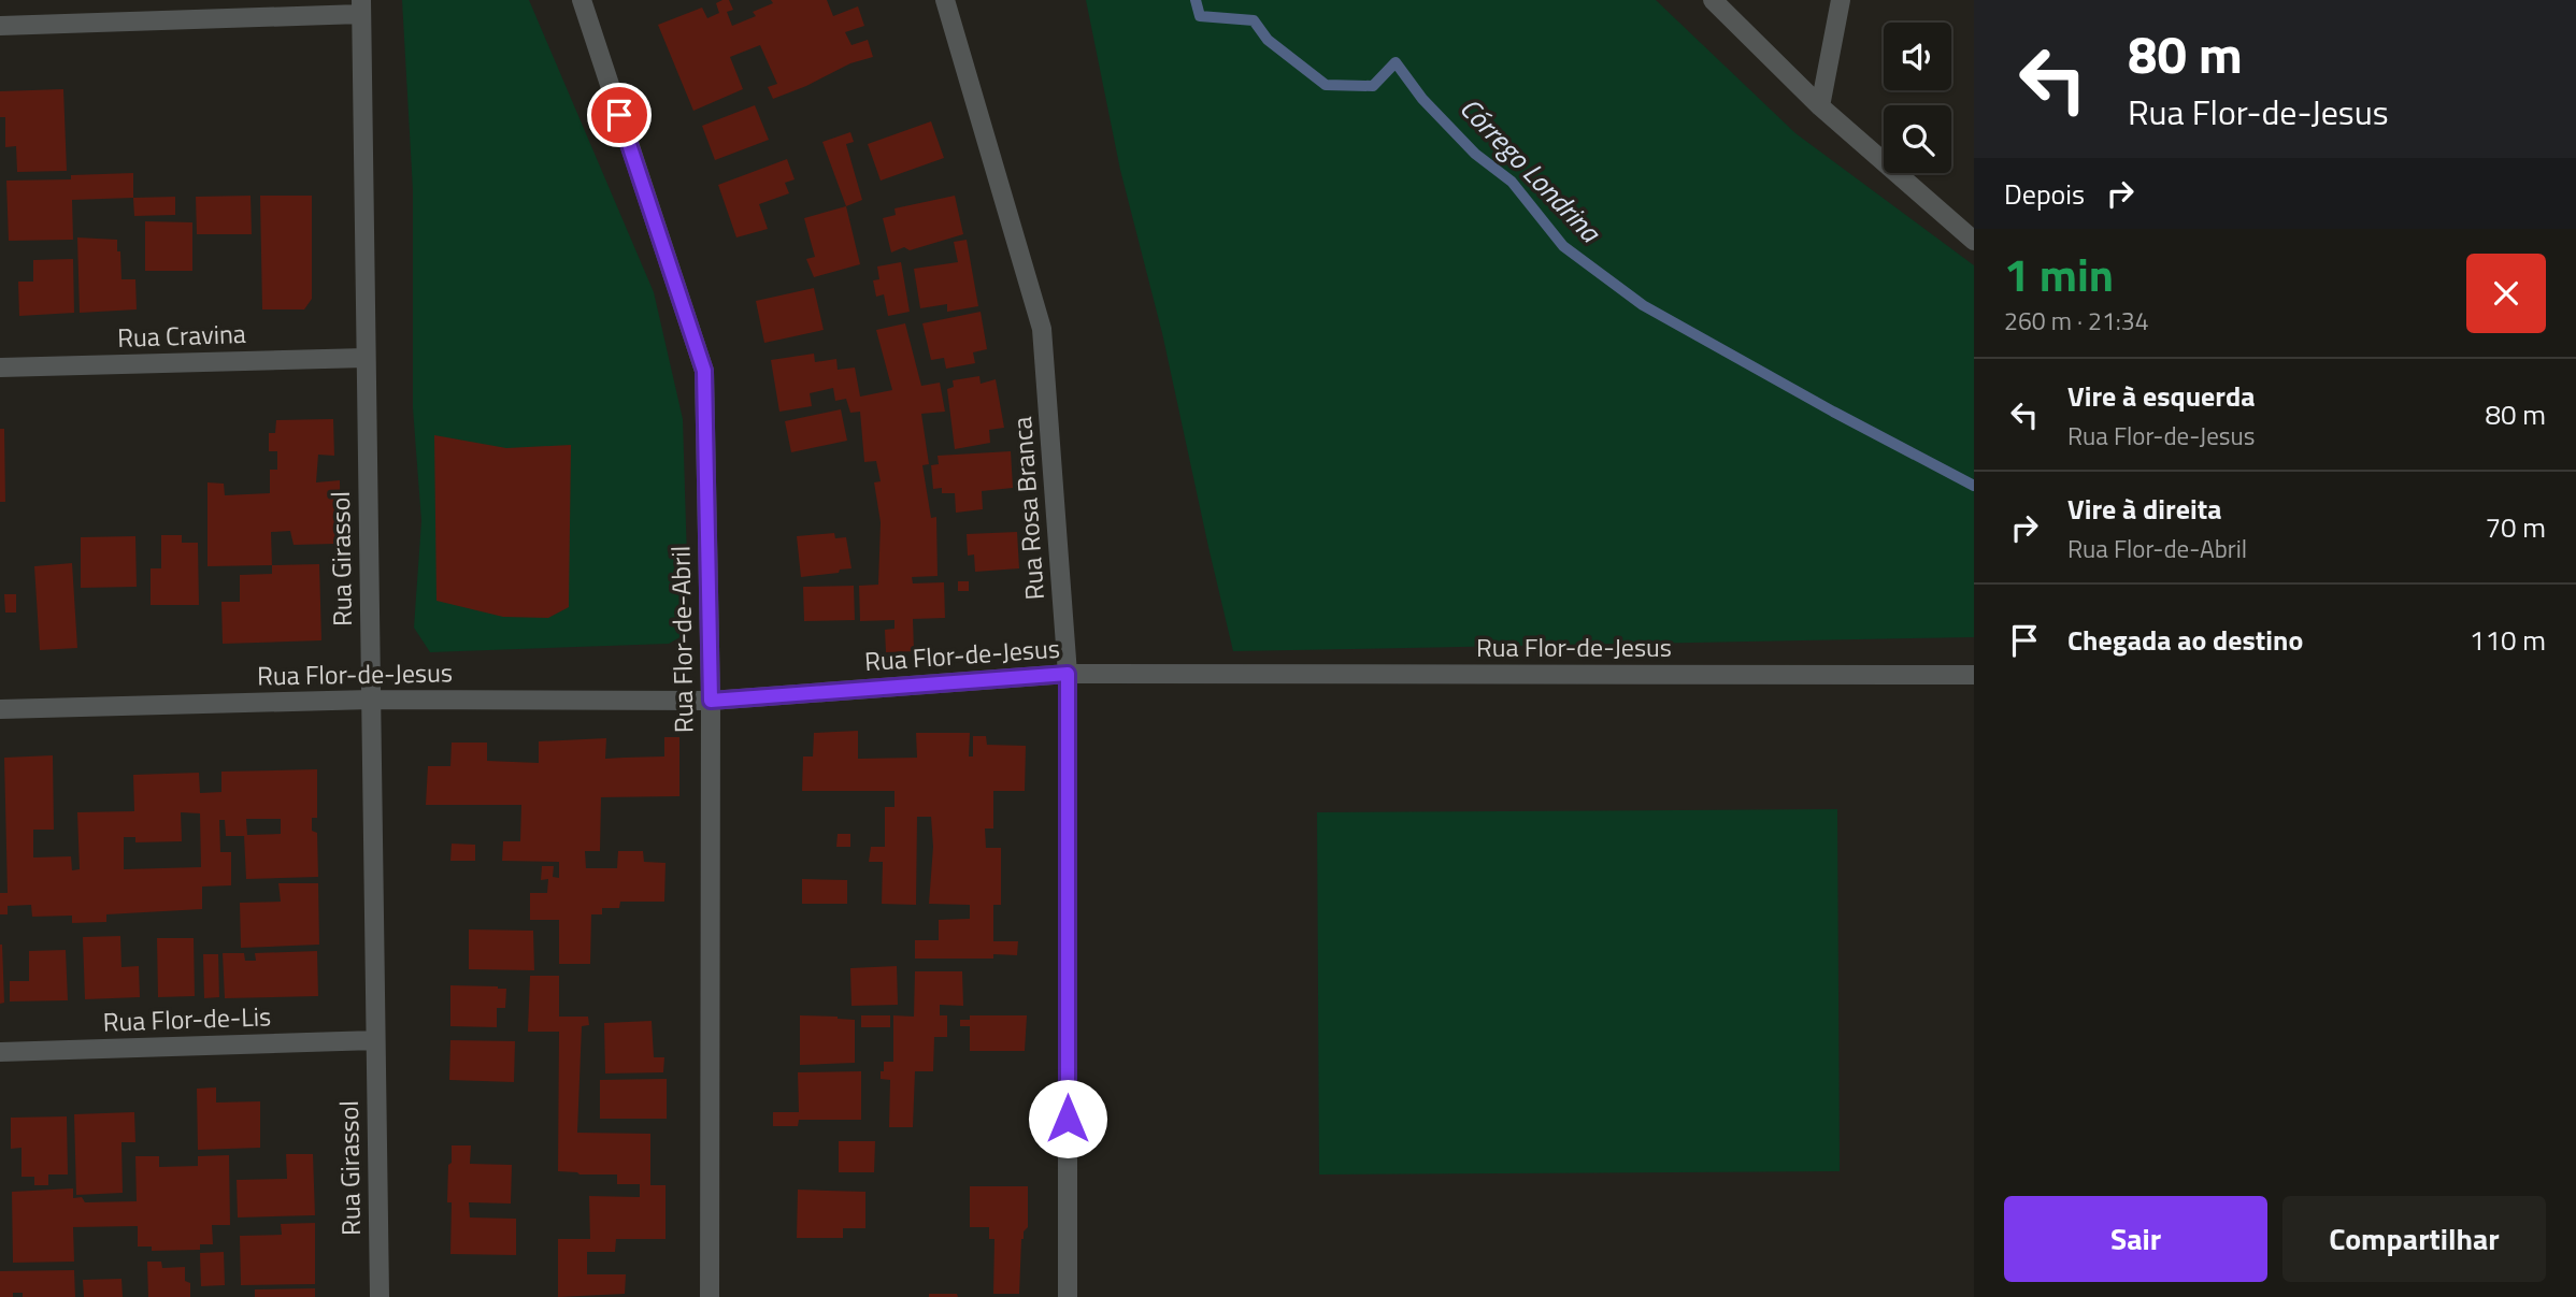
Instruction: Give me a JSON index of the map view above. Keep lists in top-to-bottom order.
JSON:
{
  "streets": {
    "street": [
      "Rua Cravina",
      "Rua Rosa Branca",
      "Rua Girassol",
      "Rua Flor-de-Abril",
      "Rua Flor-de-Jesus",
      "Rua Flor-de-Lis"
    ]
  },
  "crossings": [
    ["Rua Cravina", "Rua Girassol"],
    ["Rua Rosa Branca", "Rua Flor-de-Jesus"],
    ["Rua Girassol", "Rua Flor-de-Jesus"],
    ["Rua Girassol", "Rua Flor-de-Lis"],
    ["Rua Flor-de-Abril", "Rua Flor-de-Jesus"]
  ],
  "water": ["Córrego Londrina"],
  "page": {
    "turn": ["80 m", "Rua Flor-de-Jesus"],
    "then": "Depois",
    "heading": ["1 min", "260 m · 21:34"],
    "list": [
      {
        "name": "Vire à esquerda",
        "note": "Rua Flor-de-Jesus",
        "value": "80 m"
      },
      {
        "name": "Vire à direita",
        "note": "Rua Flor-de-Abril",
        "value": "70 m"
      },
      {
        "name": "Chegada ao destino",
        "value": "110 m"
      }
    ],
    "buttons": ["Sair", "Compartilhar"]
  }
}
